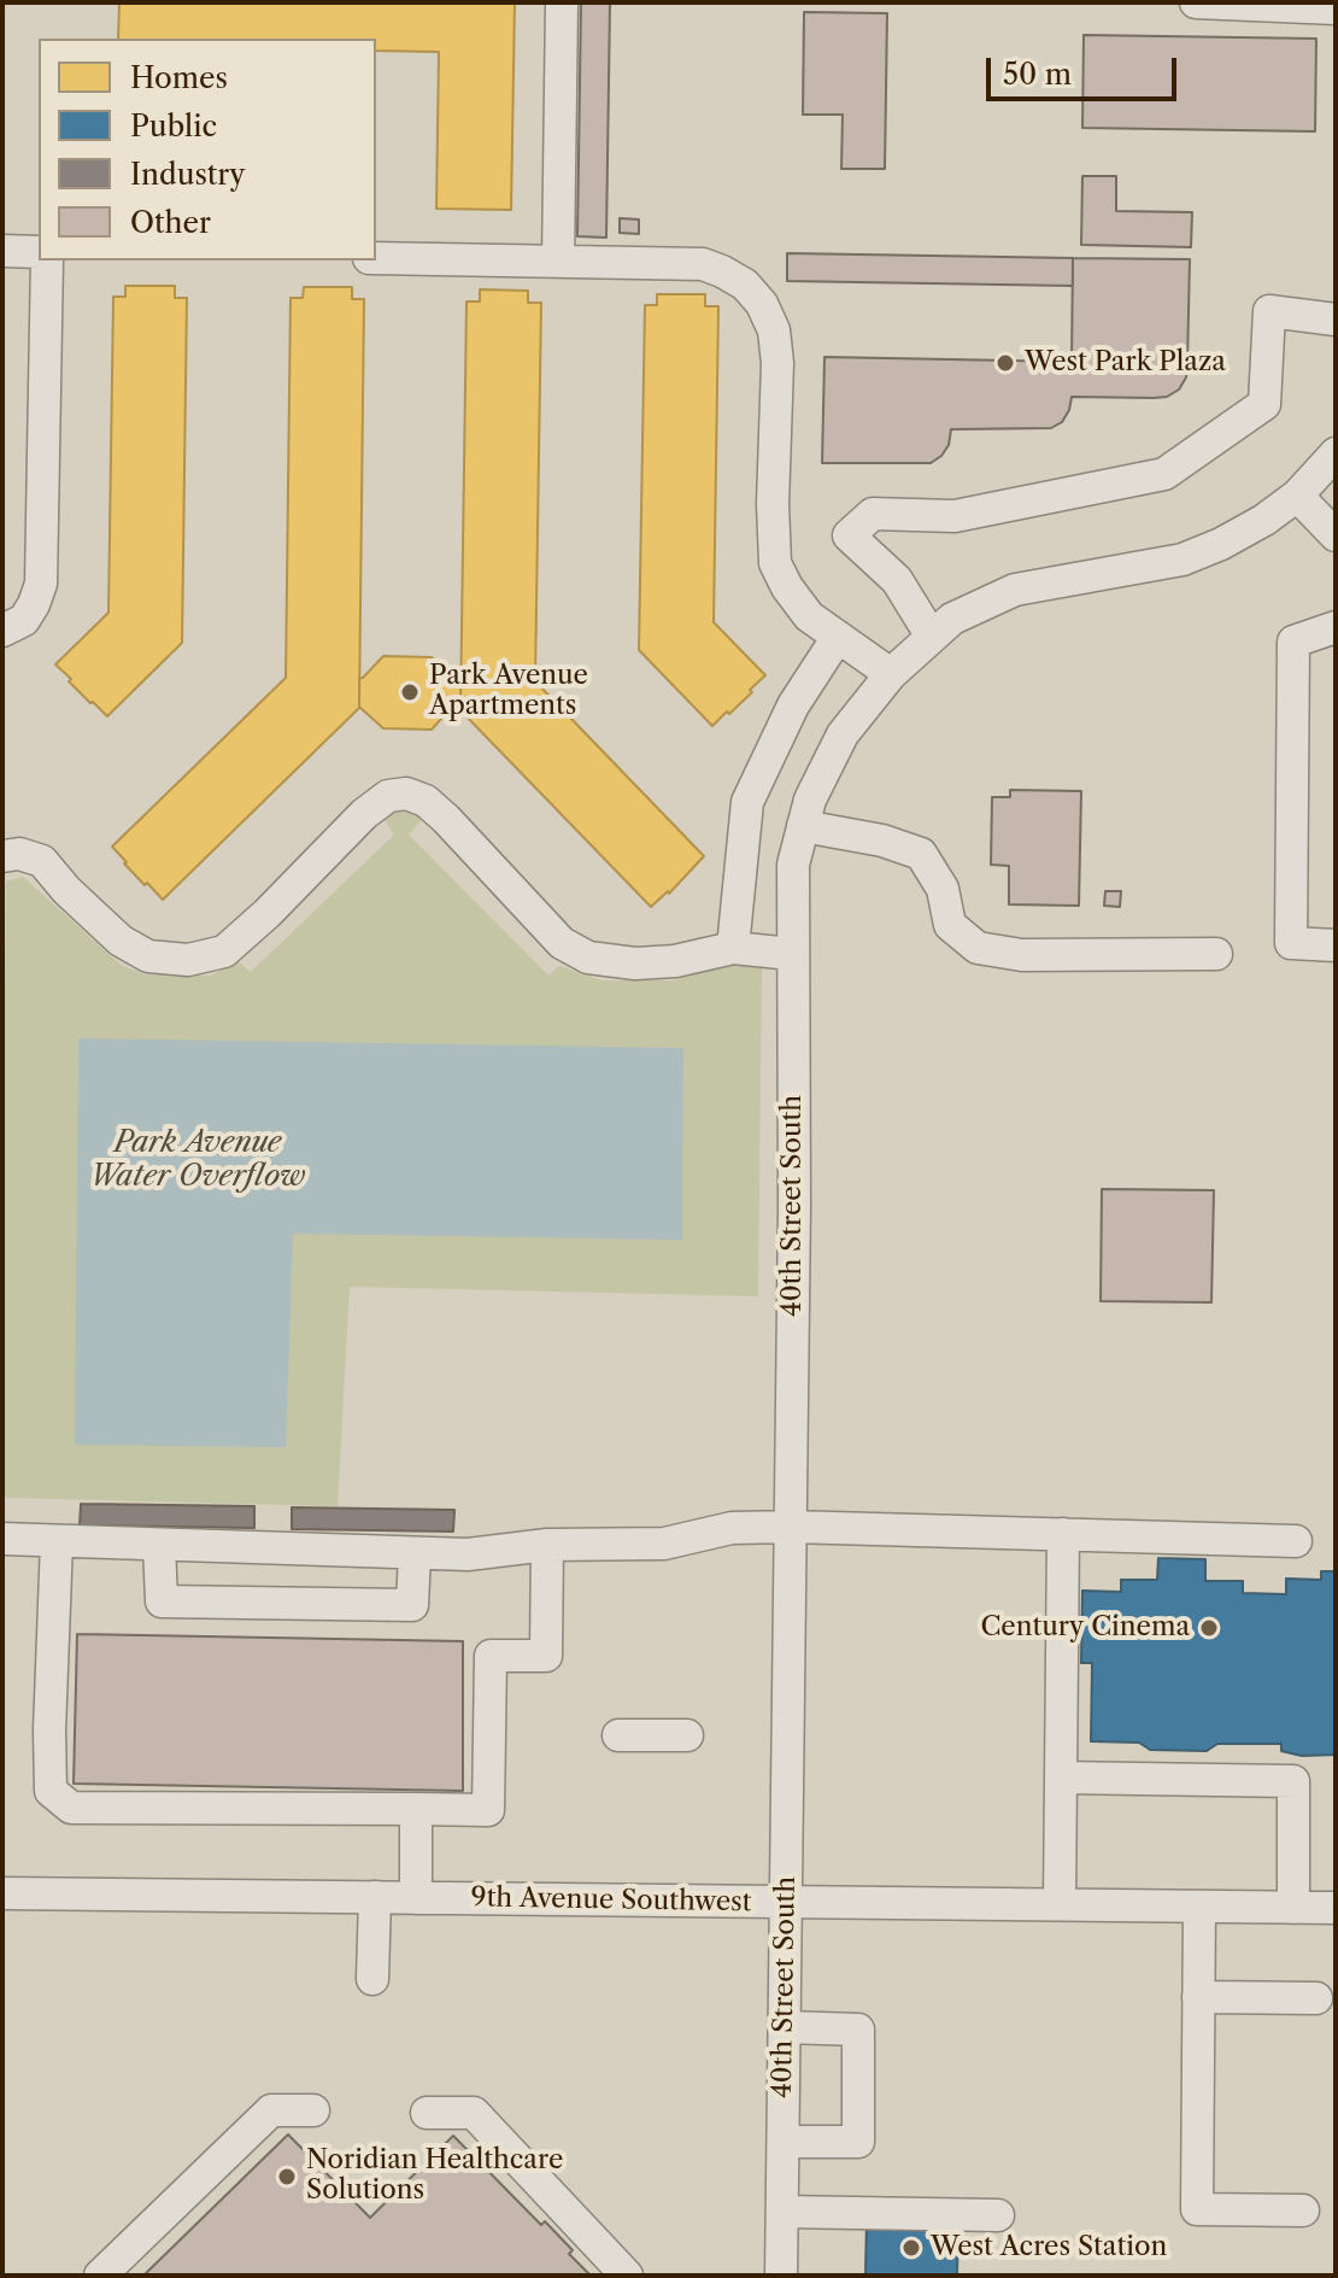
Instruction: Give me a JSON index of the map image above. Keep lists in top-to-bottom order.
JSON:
{
  "streets": {
    "street": ["40th Street South", "9th Avenue Southwest"]
  },
  "crossings": [
    ["40th Street South", "9th Avenue Southwest"]
  ],
  "water": ["Park Avenue Water Overflow"],
  "places": [
    "West Park Plaza",
    "Park Avenue Apartments",
    "Century Cinema",
    "Noridian Healthcare Solutions",
    "West Acres Station"
  ],
  "legend": [
    "Homes",
    "Public",
    "Industry",
    "Other"
  ],
  "scale_bar": "50 m"
}
